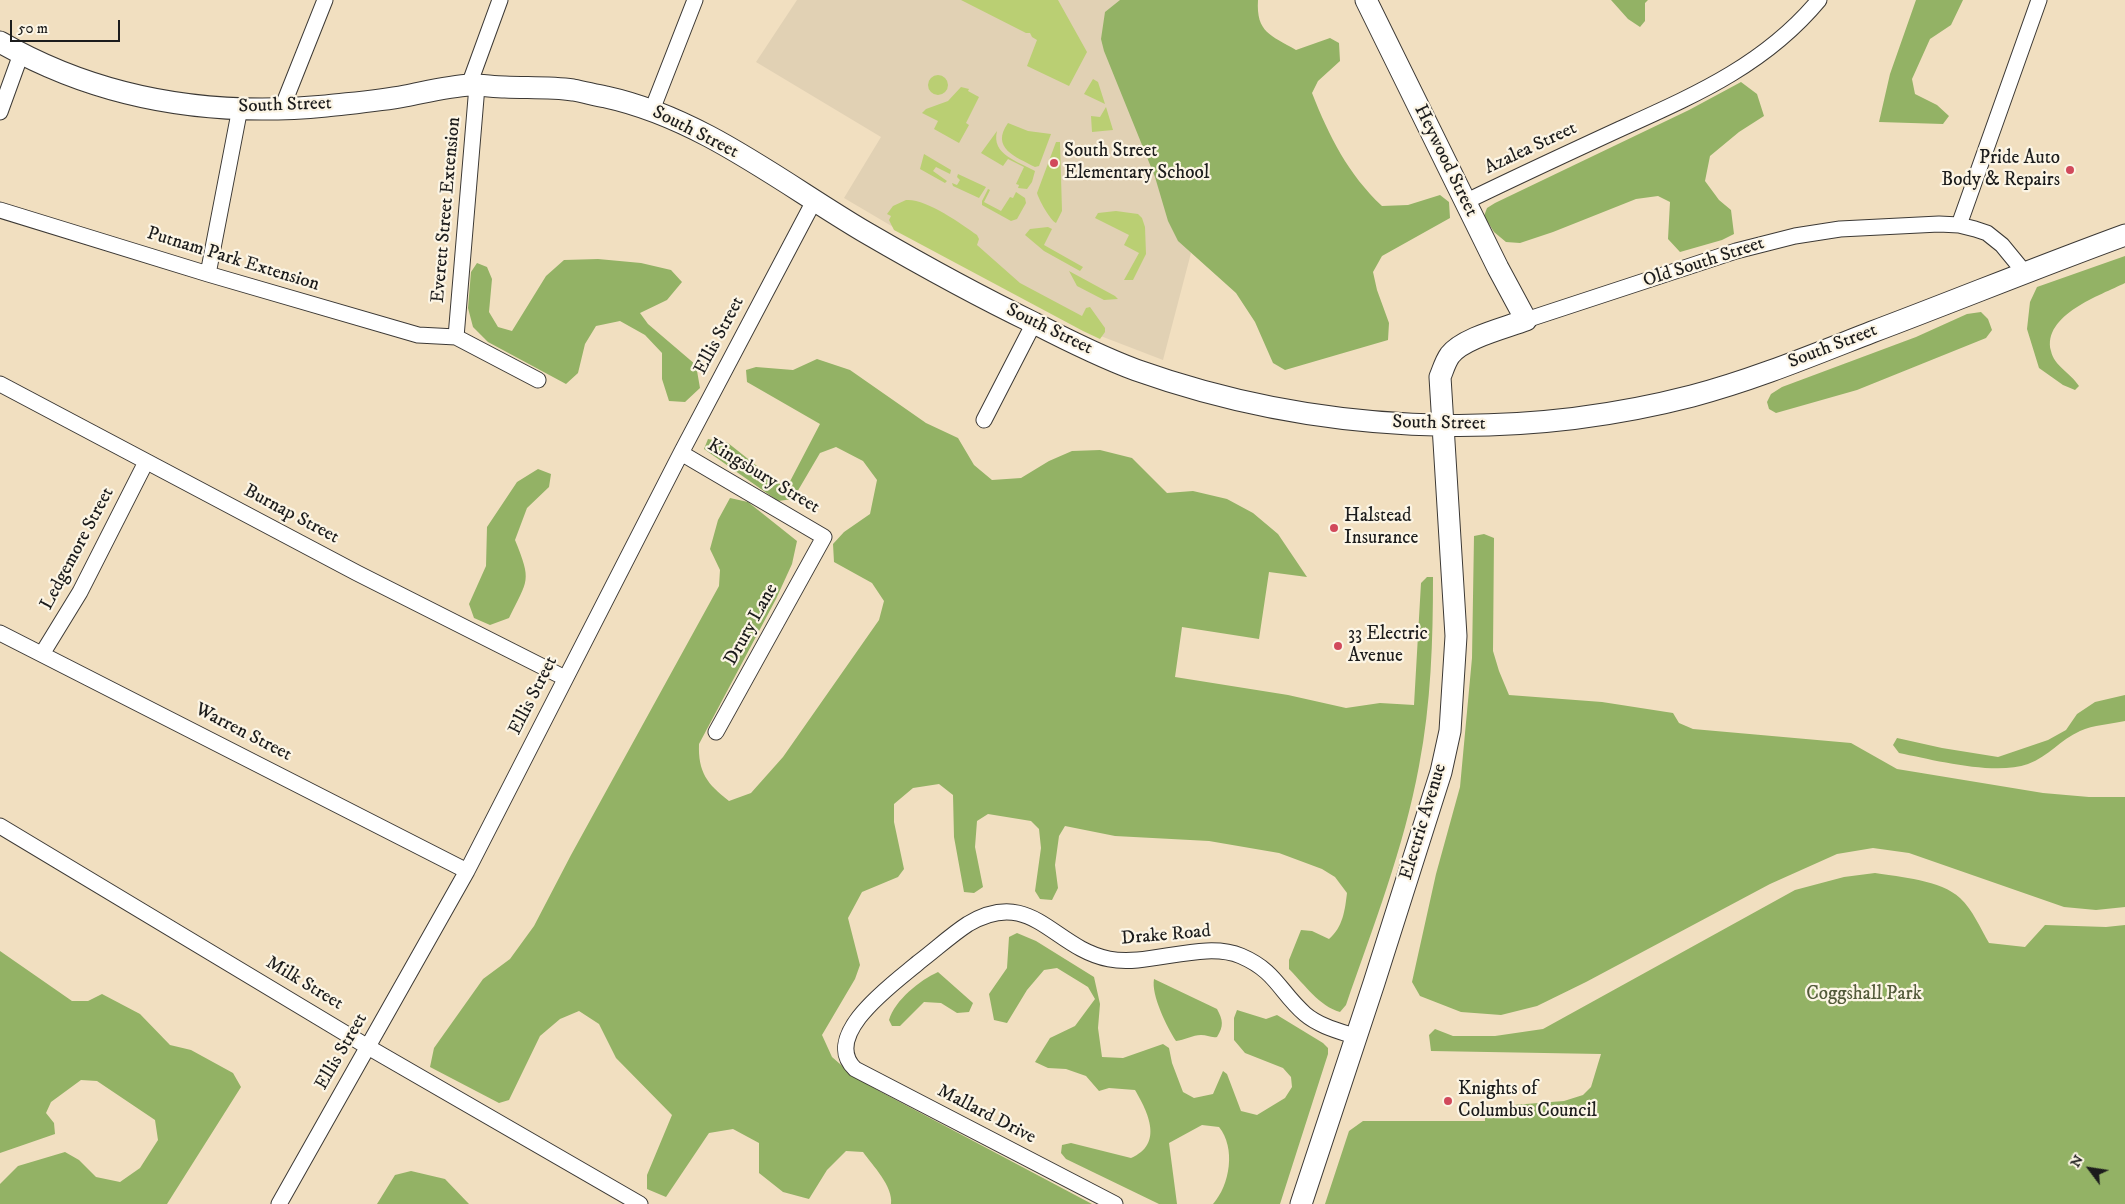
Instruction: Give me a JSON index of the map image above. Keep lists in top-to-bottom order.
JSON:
{
  "streets": {
    "main road": [
      "South Street",
      "Heywood Street",
      "Old South Street",
      "Electric Avenue"
    ],
    "street": [
      "Azalea Street",
      "Everett Street Extension",
      "Putnam Park Extension",
      "Ellis Street",
      "Kingsbury Street",
      "Burnap Street",
      "Ledgemore Street",
      "Drury Lane",
      "Warren Street",
      "Drake Road",
      "Milk Street",
      "Mallard Drive"
    ]
  },
  "crossings": [
    ["South Street", "Everett Street Extension"],
    ["South Street", "Old South Street"],
    ["South Street", "Ellis Street"],
    ["South Street", "Electric Avenue"],
    ["Azalea Street", "Heywood Street"],
    ["Heywood Street", "Old South Street"],
    ["Everett Street Extension", "Putnam Park Extension"],
    ["Old South Street", "Electric Avenue"],
    ["Ellis Street", "Kingsbury Street"],
    ["Ellis Street", "Burnap Street"],
    ["Ellis Street", "Warren Street"],
    ["Ellis Street", "Milk Street"],
    ["Kingsbury Street", "Drury Lane"],
    ["Burnap Street", "Ledgemore Street"],
    ["Ledgemore Street", "Warren Street"],
    ["Electric Avenue", "Drake Road"],
    ["Drake Road", "Mallard Drive"]
  ],
  "parks": ["Coggshall Park"],
  "places": [
    "South Street Elementary School",
    "Pride Auto Body & Repairs",
    "Halstead Insurance",
    "33 Electric Avenue",
    "Knights of Columbus Council"
  ],
  "scale_bar": "50 m",
  "north": "top left"
}
